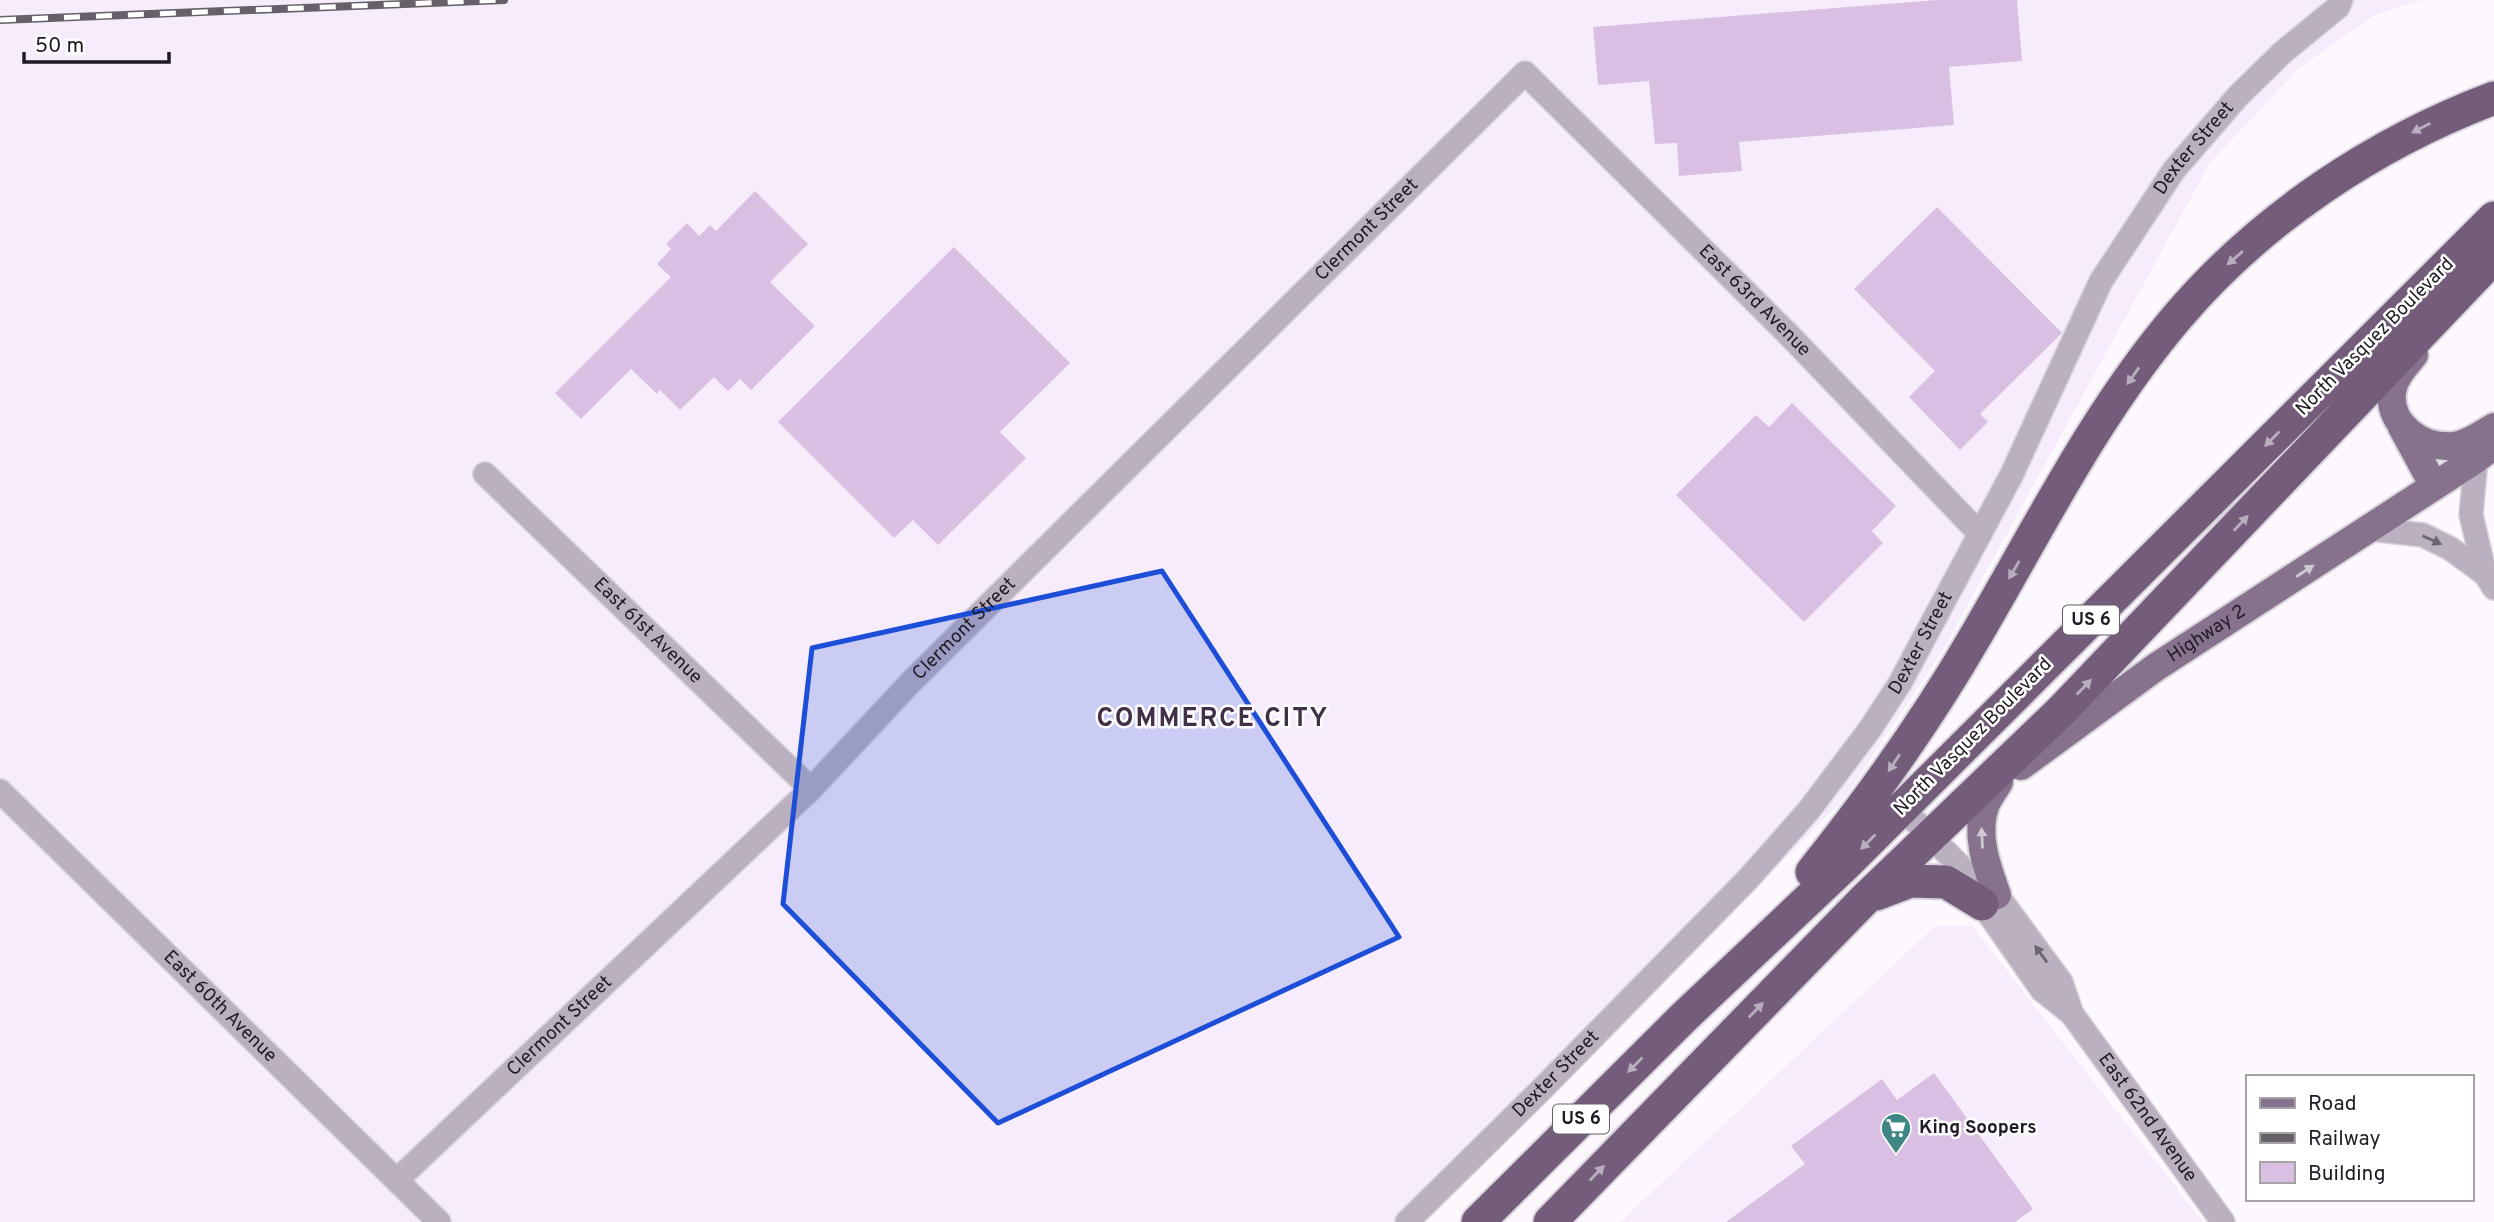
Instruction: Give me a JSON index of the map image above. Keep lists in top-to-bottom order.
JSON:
{
  "streets": {
    "highway": ["North Vasquez Boulevard", "US 6"],
    "main road": ["Highway 2"],
    "street": [
      "Dexter Street",
      "Clermont Street",
      "East 63rd Avenue",
      "East 61st Avenue",
      "East 60th Avenue",
      "East 62nd Avenue"
    ]
  },
  "crossings": [
    ["Dexter Street", "East 63rd Avenue"],
    ["Clermont Street", "East 63rd Avenue"],
    ["Clermont Street", "East 61st Avenue"],
    ["Clermont Street", "East 60th Avenue"],
    ["North Vasquez Boulevard", "Highway 2"],
    ["North Vasquez Boulevard", "East 62nd Avenue"],
    ["Highway 2", "East 62nd Avenue"]
  ],
  "one_way": ["Highway 2"],
  "districts": ["COMMERCE CITY"],
  "places": {
    "supermarket": ["King Soopers"]
  },
  "legend": ["Road", "Railway", "Building"],
  "scale_bar": "50 m"
}
